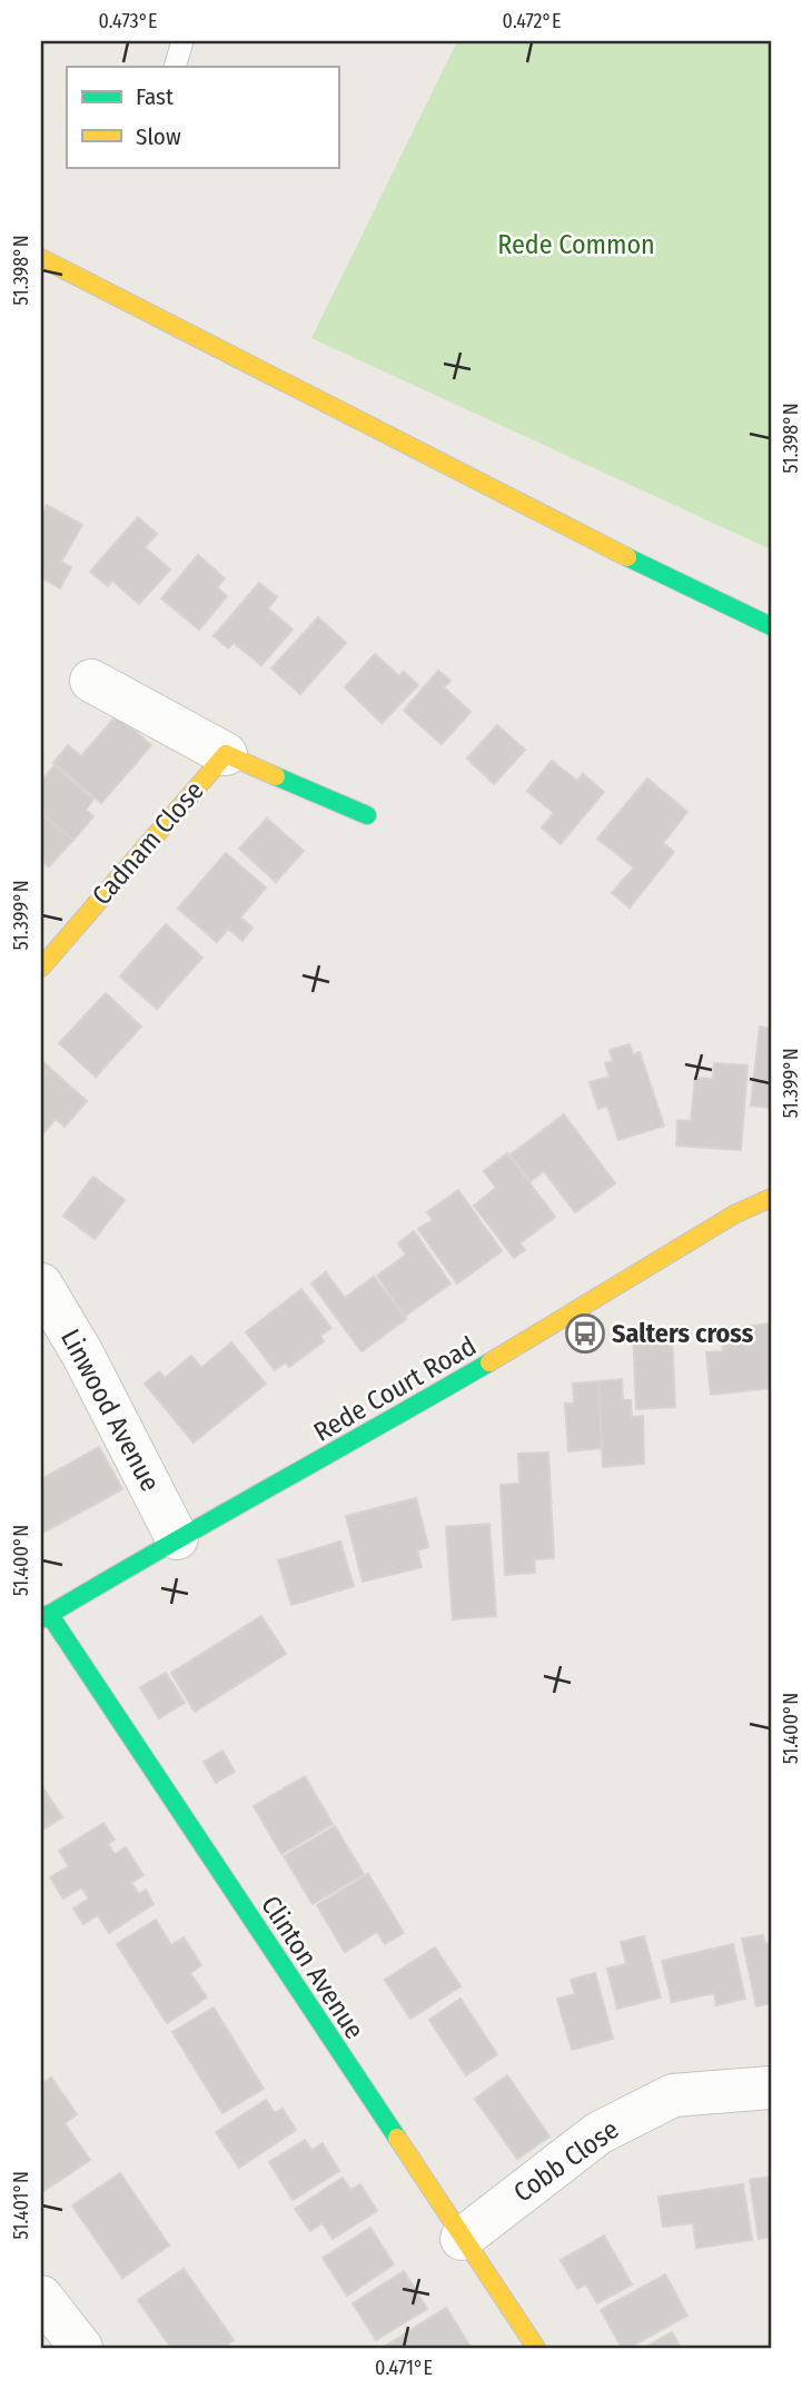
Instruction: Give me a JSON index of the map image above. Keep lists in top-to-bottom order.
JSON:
{
  "streets": {
    "main road": ["Cadnam Close", "Rede Court Road", "Clinton Avenue"],
    "street": ["Linwood Avenue", "Cobb Close"]
  },
  "crossings": [
    ["Rede Court Road", "Linwood Avenue"],
    ["Rede Court Road", "Clinton Avenue"],
    ["Clinton Avenue", "Cobb Close"]
  ],
  "parks": ["Rede Common"],
  "places": {
    "bus stop": ["Salters cross"]
  },
  "legend": ["Fast", "Slow"],
  "coordinates": [
    "0.473°E",
    "0.472°E",
    "51.398°N",
    "51.399°N",
    "51.400°N",
    "51.401°N",
    "0.471°E"
  ]
}
